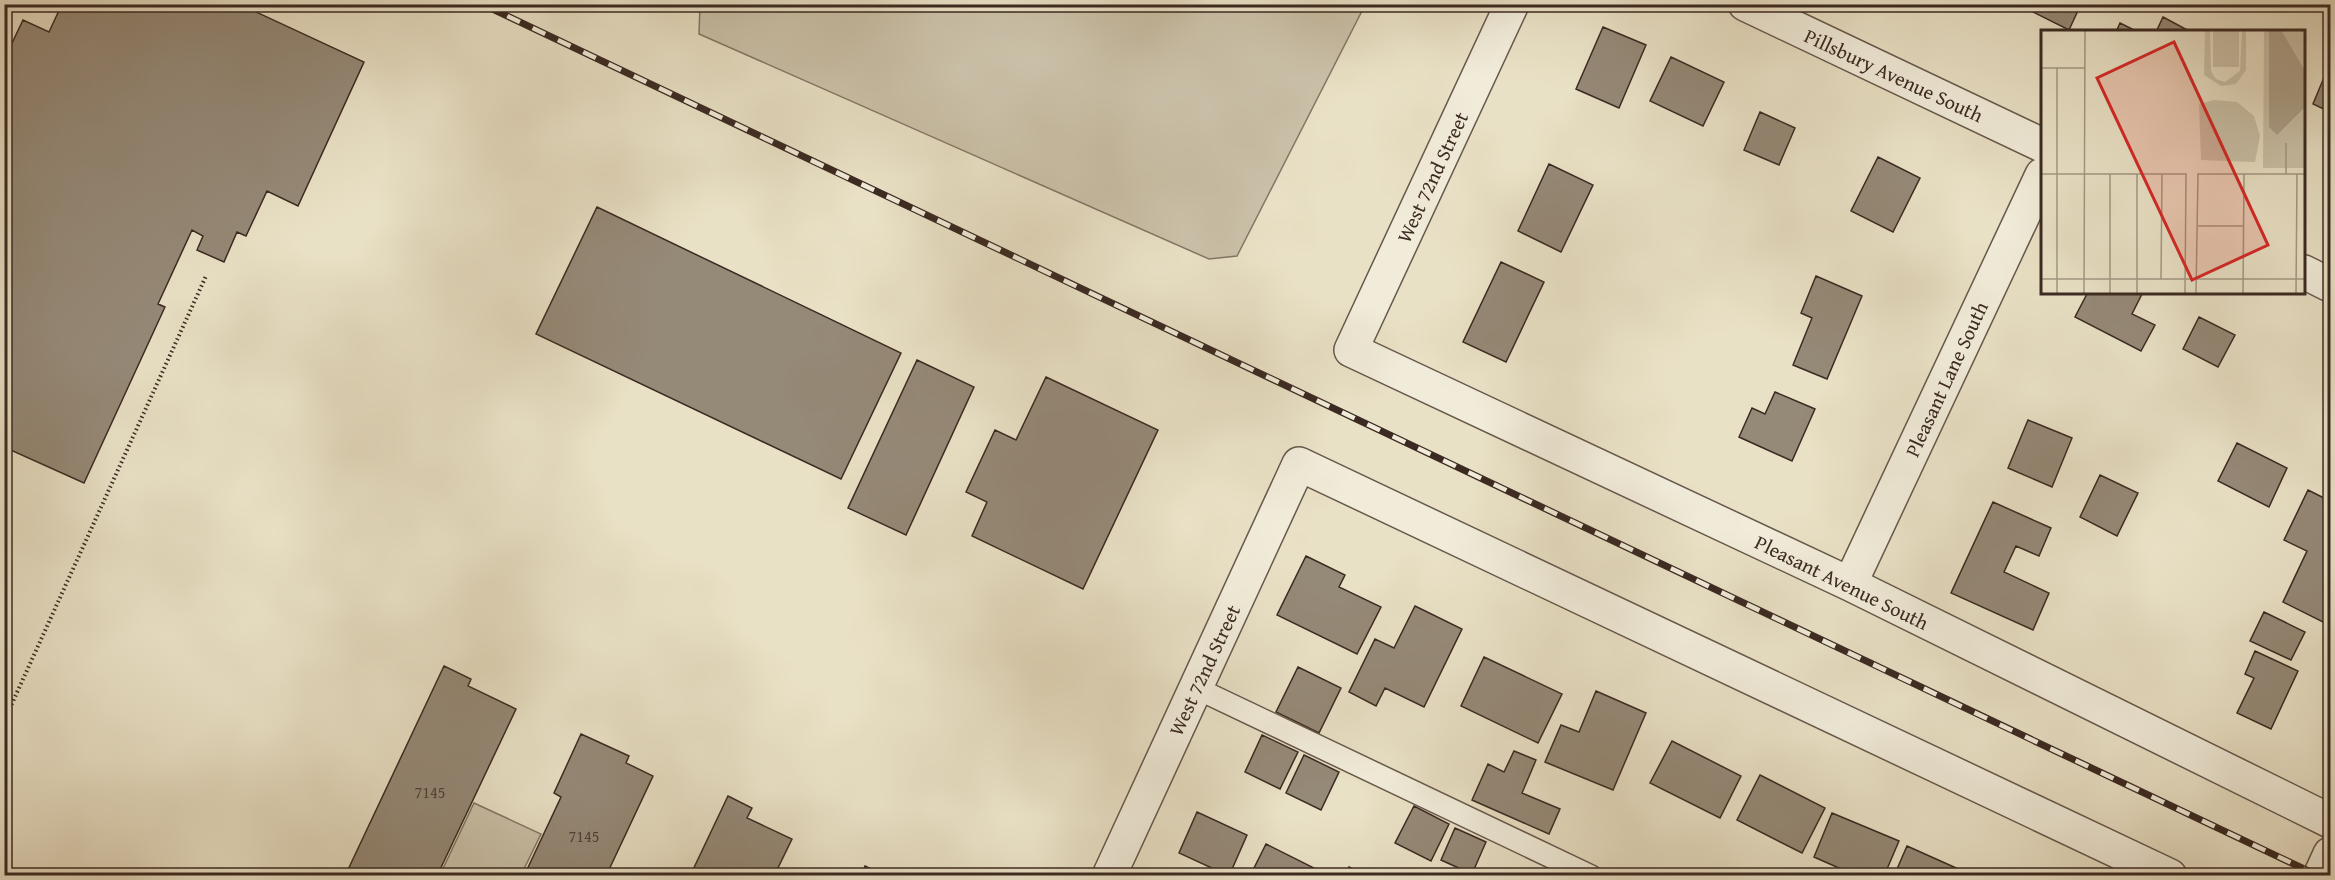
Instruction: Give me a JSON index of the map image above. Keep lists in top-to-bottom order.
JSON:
{
  "streets": {
    "street": [
      "Pillsbury Avenue South",
      "West 72nd Street",
      "Pleasant Lane South",
      "Pleasant Avenue South"
    ]
  },
  "crossings": [
    ["West 72nd Street", "Pleasant Avenue South"],
    ["Pleasant Lane South", "Pleasant Avenue South"]
  ],
  "house_numbers": ["7145", "7145"]
}
